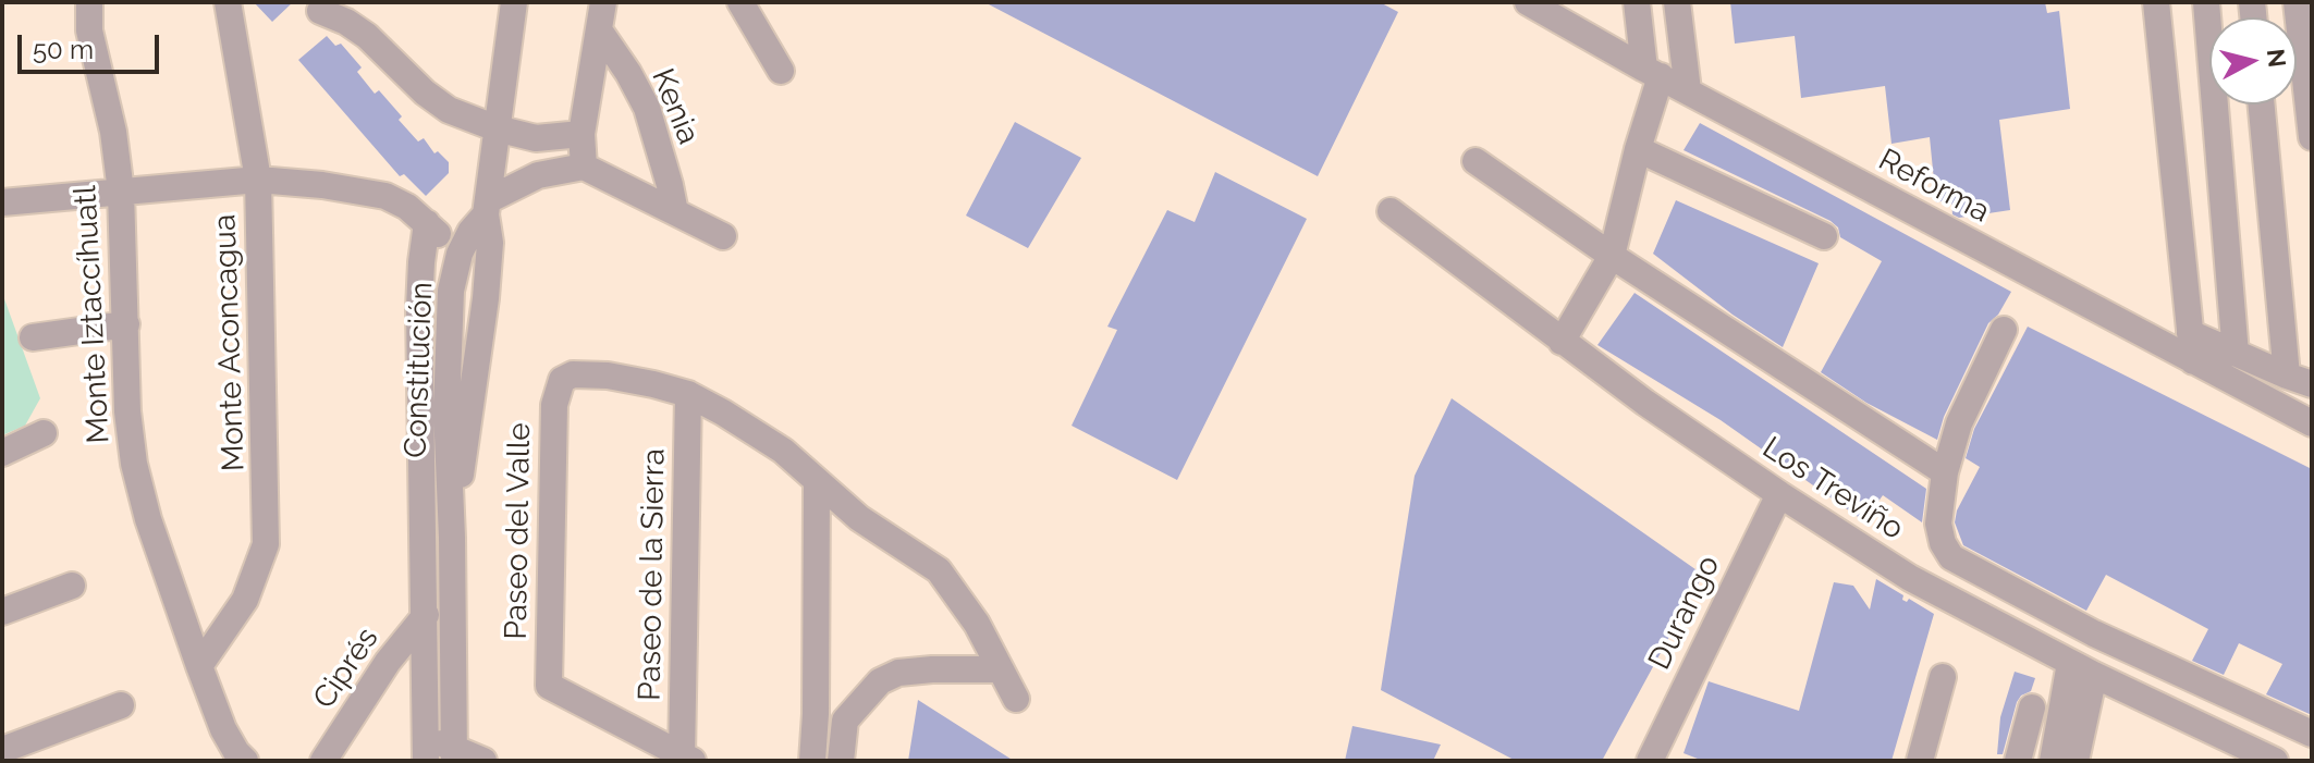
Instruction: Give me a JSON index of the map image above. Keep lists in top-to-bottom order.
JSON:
{
  "streets": {
    "street": [
      "Kenia",
      "Reforma",
      "Monte Iztaccíhuatl",
      "Monte Aconcagua",
      "Constitución",
      "Los Treviño",
      "Paseo del Valle",
      "Paseo de la Sierra",
      "Durango",
      "Ciprés"
    ]
  },
  "crossings": [
    ["Monte Iztaccíhuatl", "Monte Aconcagua"],
    ["Los Treviño", "Durango"],
    ["Paseo del Valle", "Paseo de la Sierra"]
  ],
  "scale_bar": "50 m",
  "north": "right"
}
